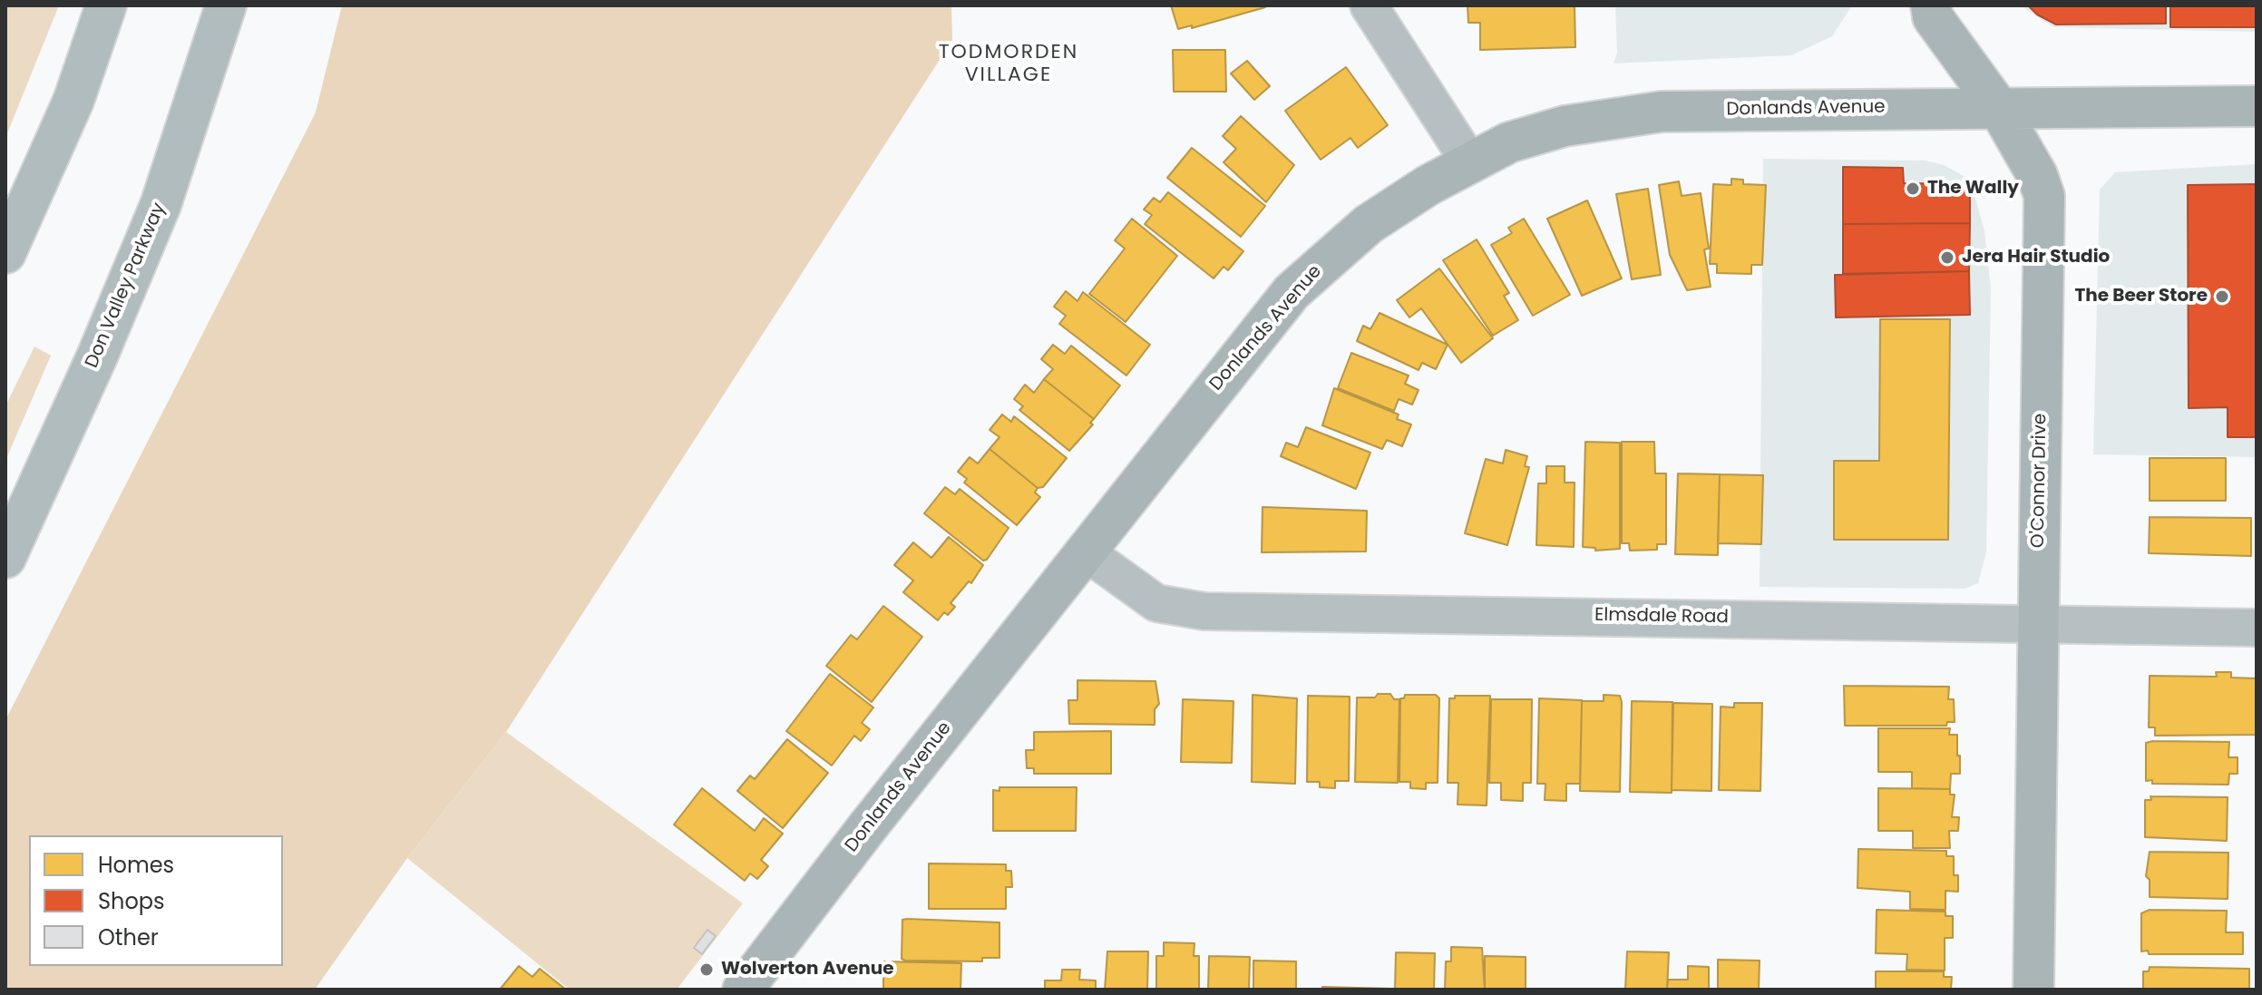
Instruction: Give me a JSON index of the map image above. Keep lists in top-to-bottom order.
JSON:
{
  "streets": {
    "highway": ["Don Valley Parkway"],
    "street": ["Donlands Avenue", "O'Connor Drive", "Elmsdale Road"]
  },
  "crossings": [
    ["Donlands Avenue", "O'Connor Drive"],
    ["Donlands Avenue", "Elmsdale Road"],
    ["O'Connor Drive", "Elmsdale Road"]
  ],
  "districts": ["TODMORDEN VILLAGE"],
  "places": [
    "The Wally",
    "Jera Hair Studio",
    "The Beer Store",
    "Wolverton Avenue"
  ],
  "legend": ["Homes", "Shops", "Other"]
}
